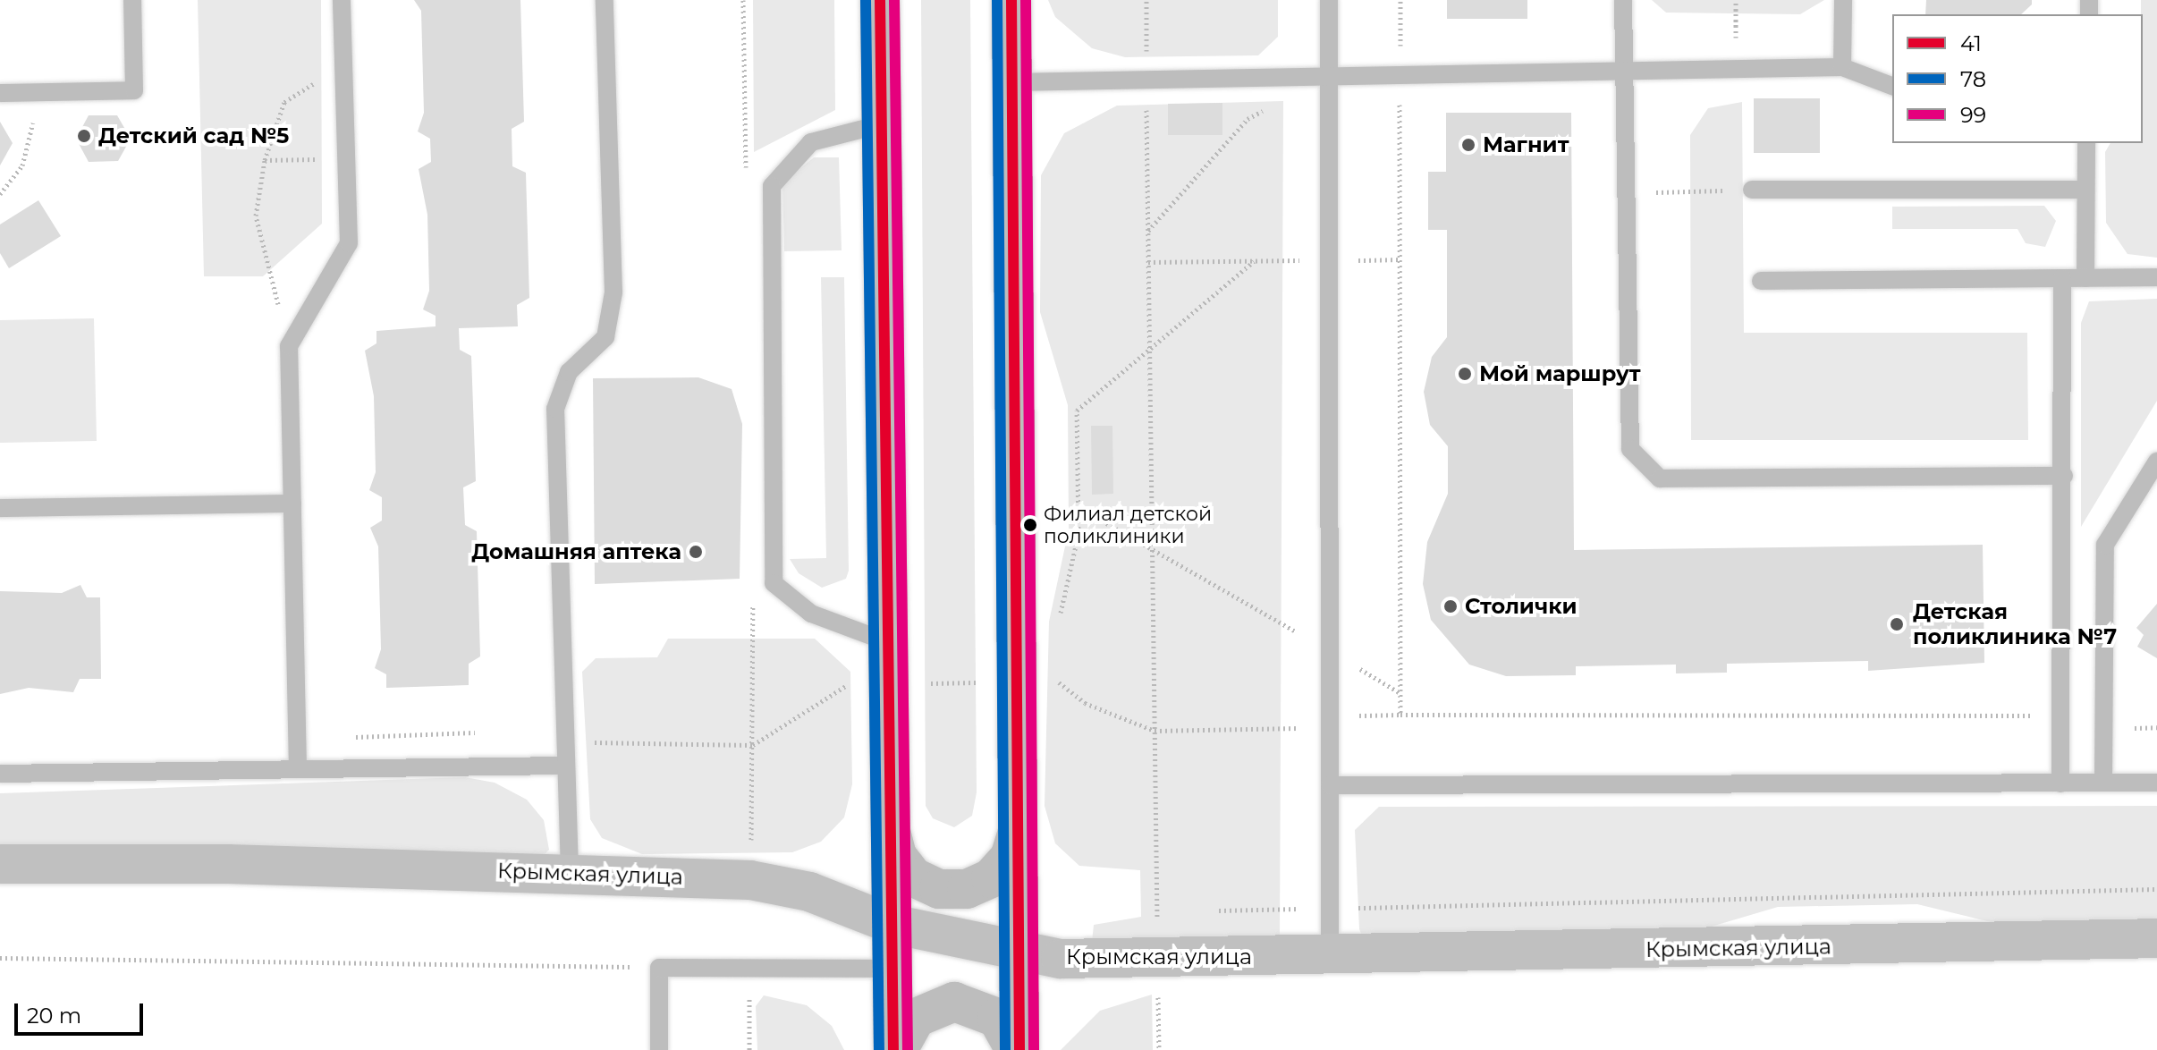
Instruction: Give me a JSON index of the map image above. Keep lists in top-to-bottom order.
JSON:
{
  "streets": {
    "street": ["Крымская улица"]
  },
  "places": [
    "Детский сад №5",
    "Магнит",
    "Мой маршрут",
    "Филиал детской поликлиники",
    "Домашняя аптека",
    "Столички",
    "Детская поликлиника №7"
  ],
  "lines": ["transit line 41", "transit line 78", "transit line 99"],
  "legend": ["41", "78", "99"],
  "scale_bar": "20 m"
}
